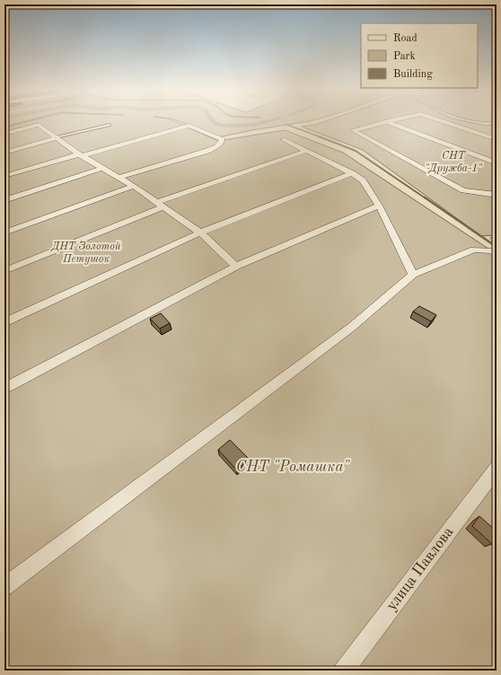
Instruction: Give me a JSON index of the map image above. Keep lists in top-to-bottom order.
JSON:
{
  "streets": {
    "street": ["улица Павлова"]
  },
  "parks": ["СНТ \"Дружба-1\"", "ДНТ Золотой Петушок", "СНТ \"Ромашка\""],
  "legend": ["Road", "Park", "Building"]
}
